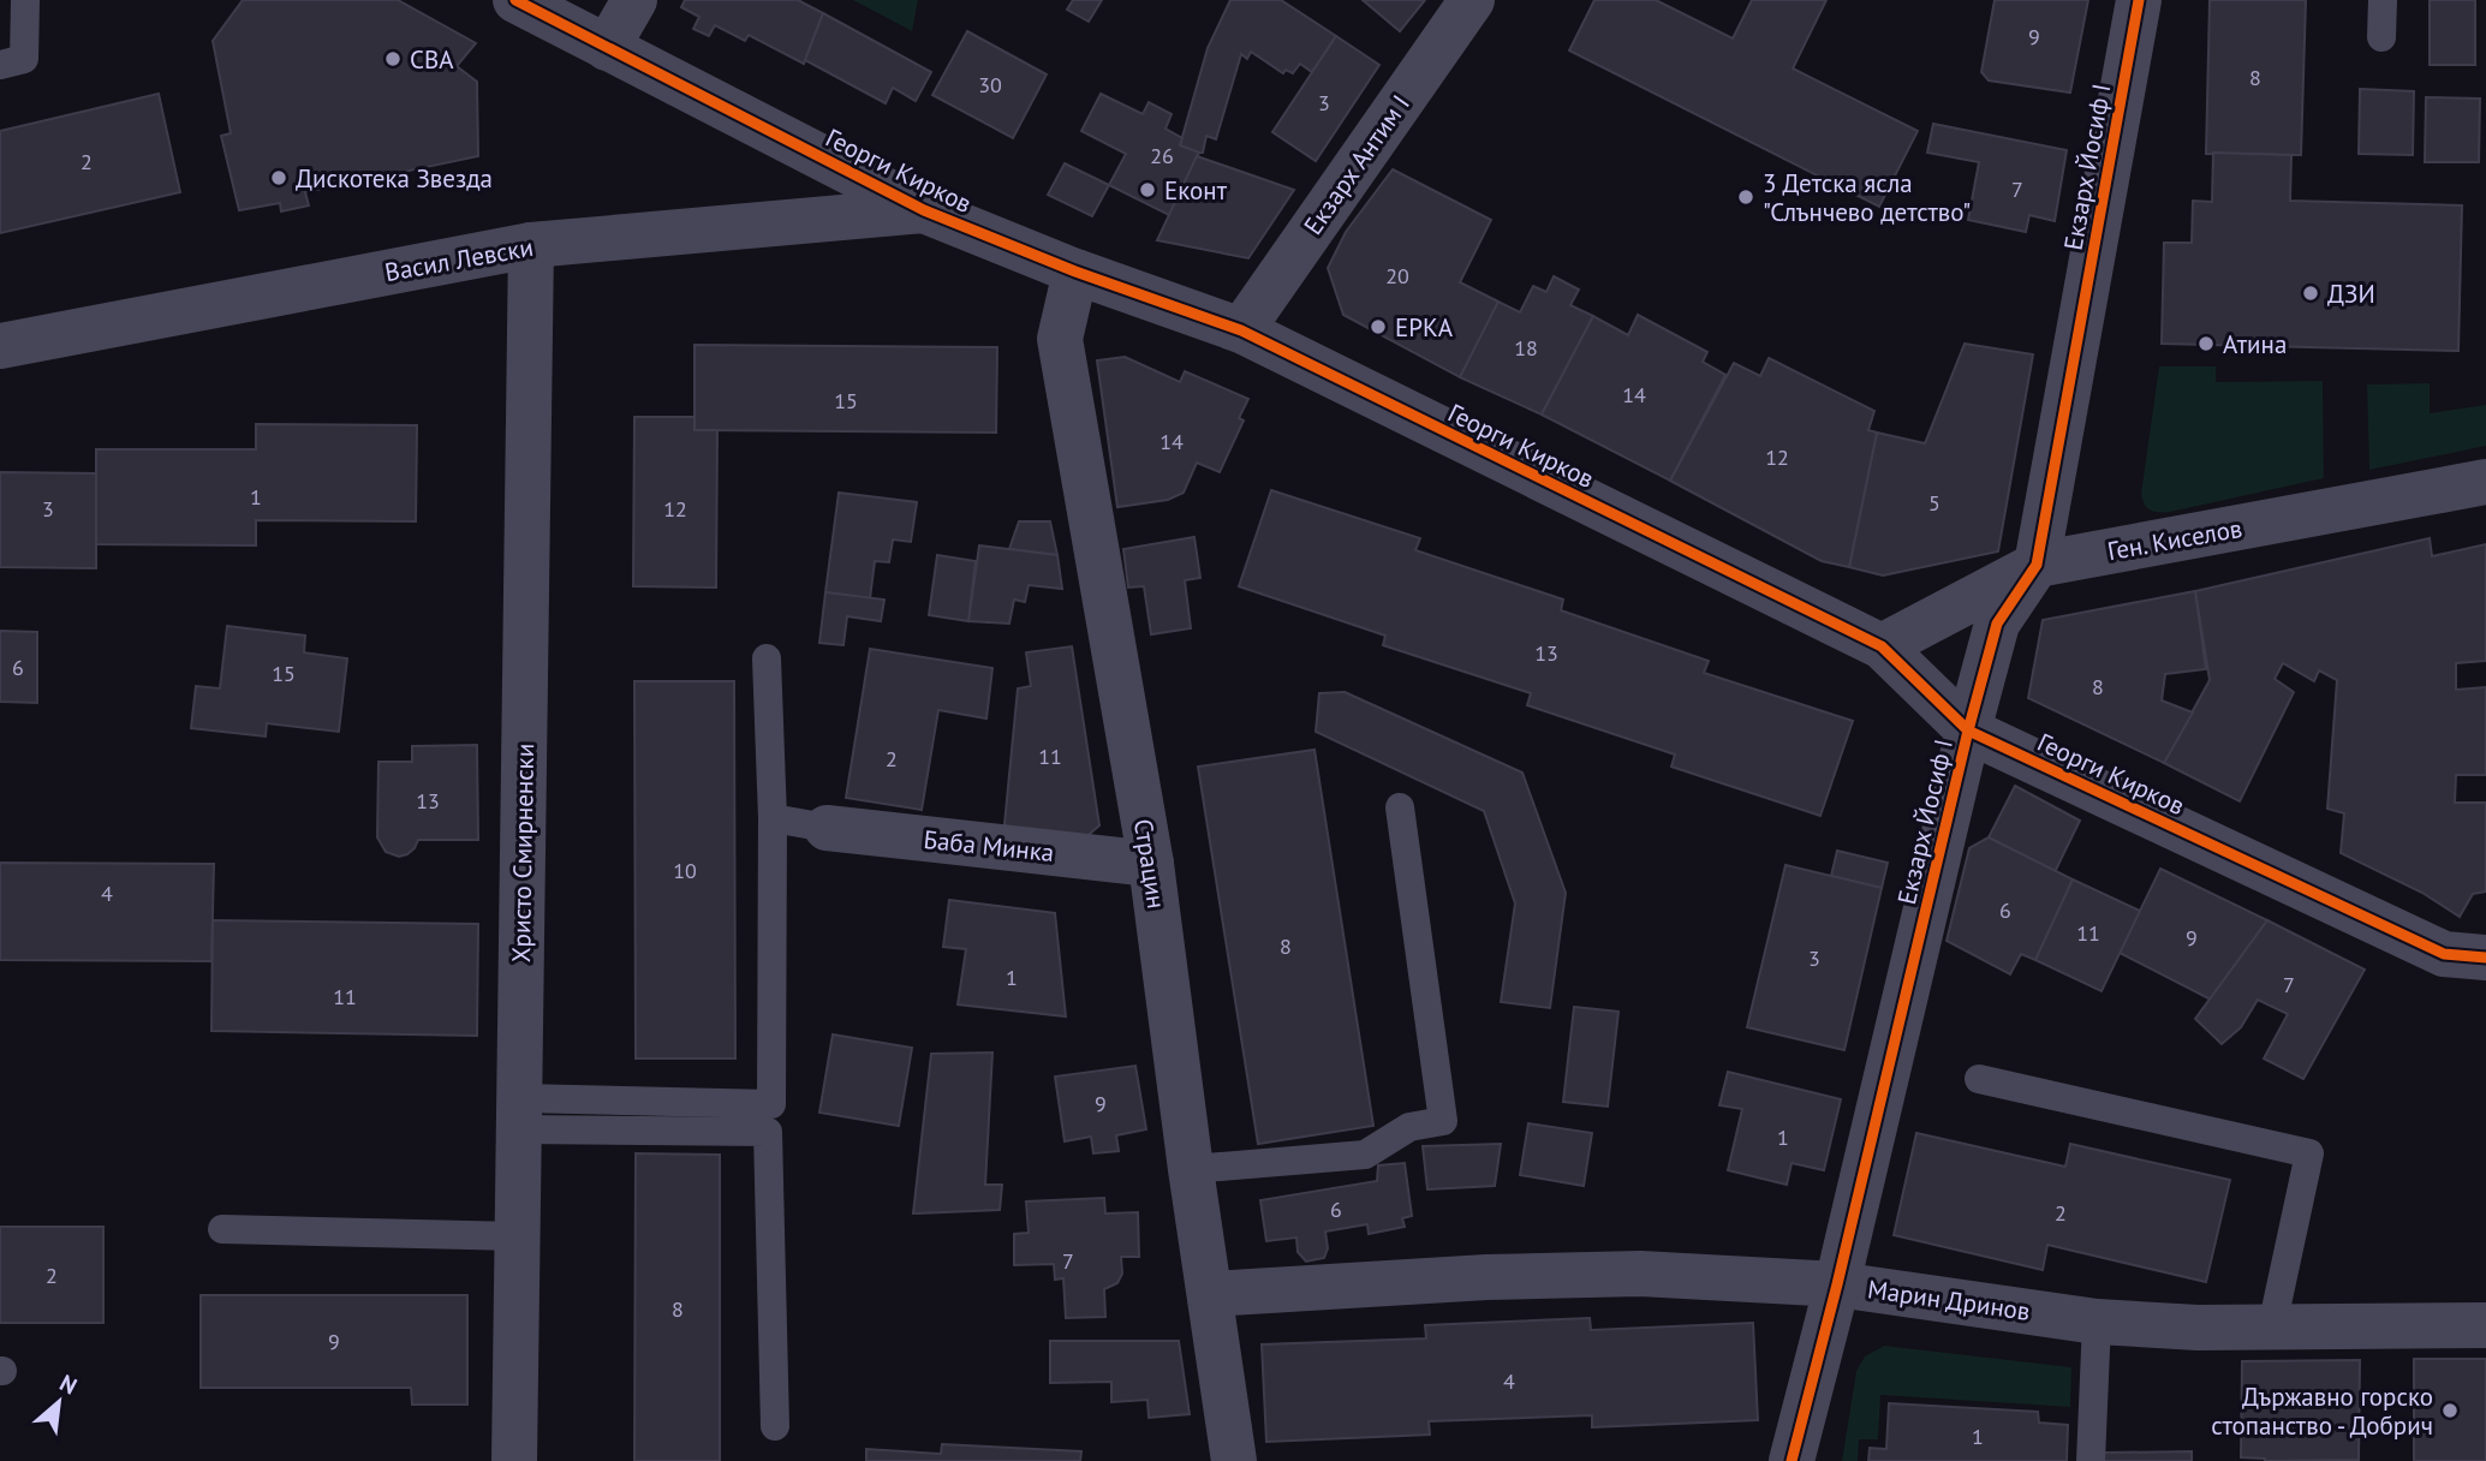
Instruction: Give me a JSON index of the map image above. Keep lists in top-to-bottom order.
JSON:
{
  "streets": {
    "street": [
      "Екзарх Антим I",
      "Екзарх Йосиф I",
      "Георги Кирков",
      "Васил Левски",
      "Ген. Киселов",
      "Баба Минка",
      "Христо Смирненски",
      "Страцин",
      "Марин Дринов"
    ]
  },
  "crossings": [
    ["Екзарх Антим I", "Георги Кирков"],
    ["Екзарх Йосиф I", "Георги Кирков"],
    ["Екзарх Йосиф I", "Ген. Киселов"],
    ["Екзарх Йосиф I", "Марин Дринов"],
    ["Георги Кирков", "Васил Левски"],
    ["Георги Кирков", "Ген. Киселов"],
    ["Георги Кирков", "Страцин"],
    ["Васил Левски", "Христо Смирненски"],
    ["Баба Минка", "Страцин"],
    ["Страцин", "Марин Дринов"]
  ],
  "places": [
    "CBA",
    "Дискотека Звезда",
    "Еконт",
    "3 Детска ясла \"Слънчево детство\"",
    "ДЗИ",
    "ЕРКА",
    "Атина",
    "Държавно горско стопанство - Добрич"
  ],
  "house_numbers": [
    "9",
    "8",
    "30",
    "3",
    "26",
    "2",
    "7",
    "20",
    "18",
    "14",
    "15",
    "14",
    "12",
    "1",
    "5",
    "3",
    "12",
    "13",
    "6",
    "15",
    "8",
    "11",
    "2",
    "13",
    "10",
    "4",
    "6",
    "11",
    "9",
    "8",
    "3",
    "1",
    "7",
    "11",
    "9",
    "1",
    "6",
    "2",
    "7",
    "2",
    "8",
    "9",
    "4",
    "1"
  ],
  "north": "top right"
}
